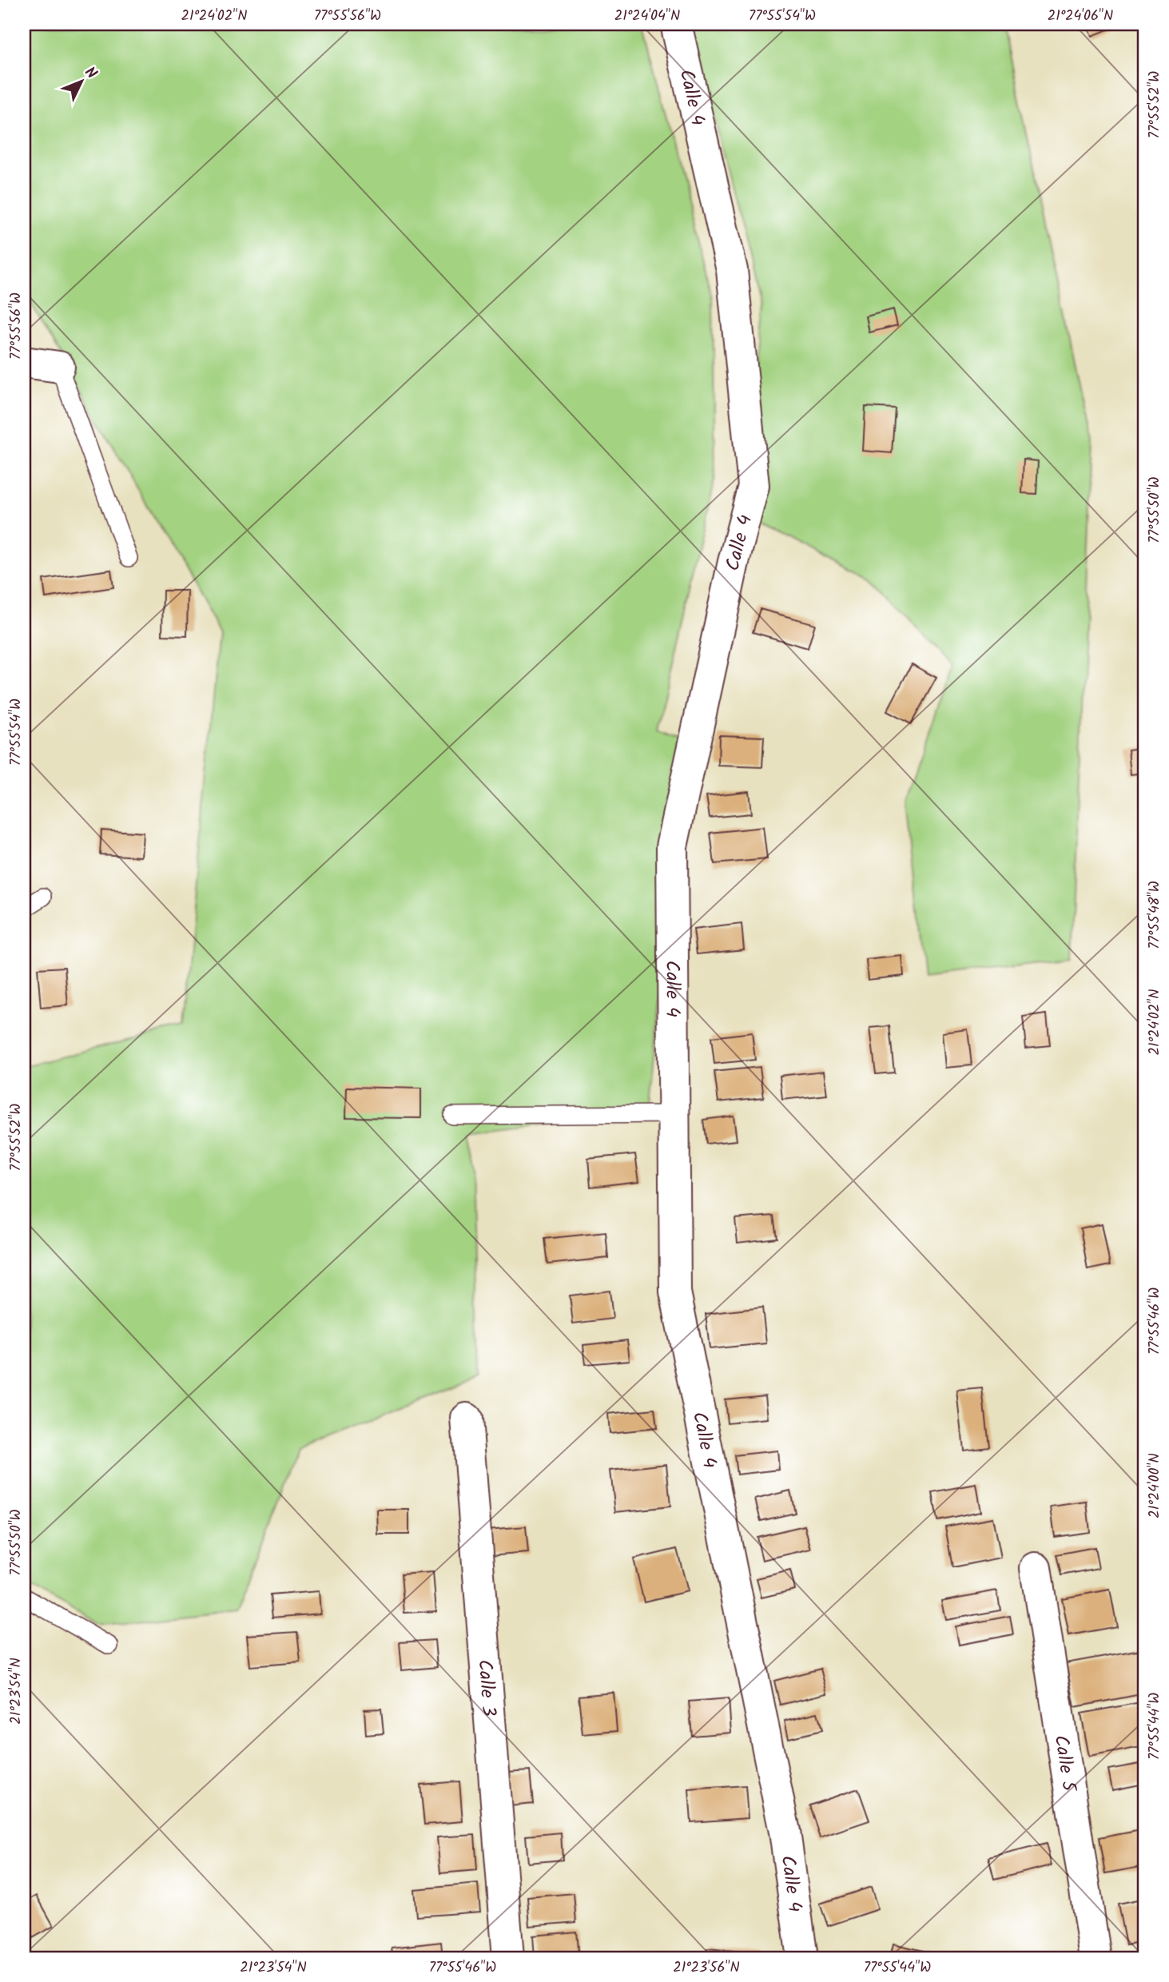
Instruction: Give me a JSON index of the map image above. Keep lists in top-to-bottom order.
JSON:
{
  "streets": {
    "street": ["Calle 4", "Calle 3", "Calle 5"]
  },
  "north": "top right",
  "coordinates": [
    "21°24'02\"N",
    "77°55'56\"W",
    "21°24'04\"N",
    "77°55'54\"W",
    "21°24'06\"N",
    "77°55'52\"W",
    "77°55'50\"W",
    "77°55'48\"W",
    "77°55'46\"W",
    "21°24'00\"N",
    "21°23'54\"N",
    "77°55'44\"W",
    "21°23'56\"N"
  ]
}
